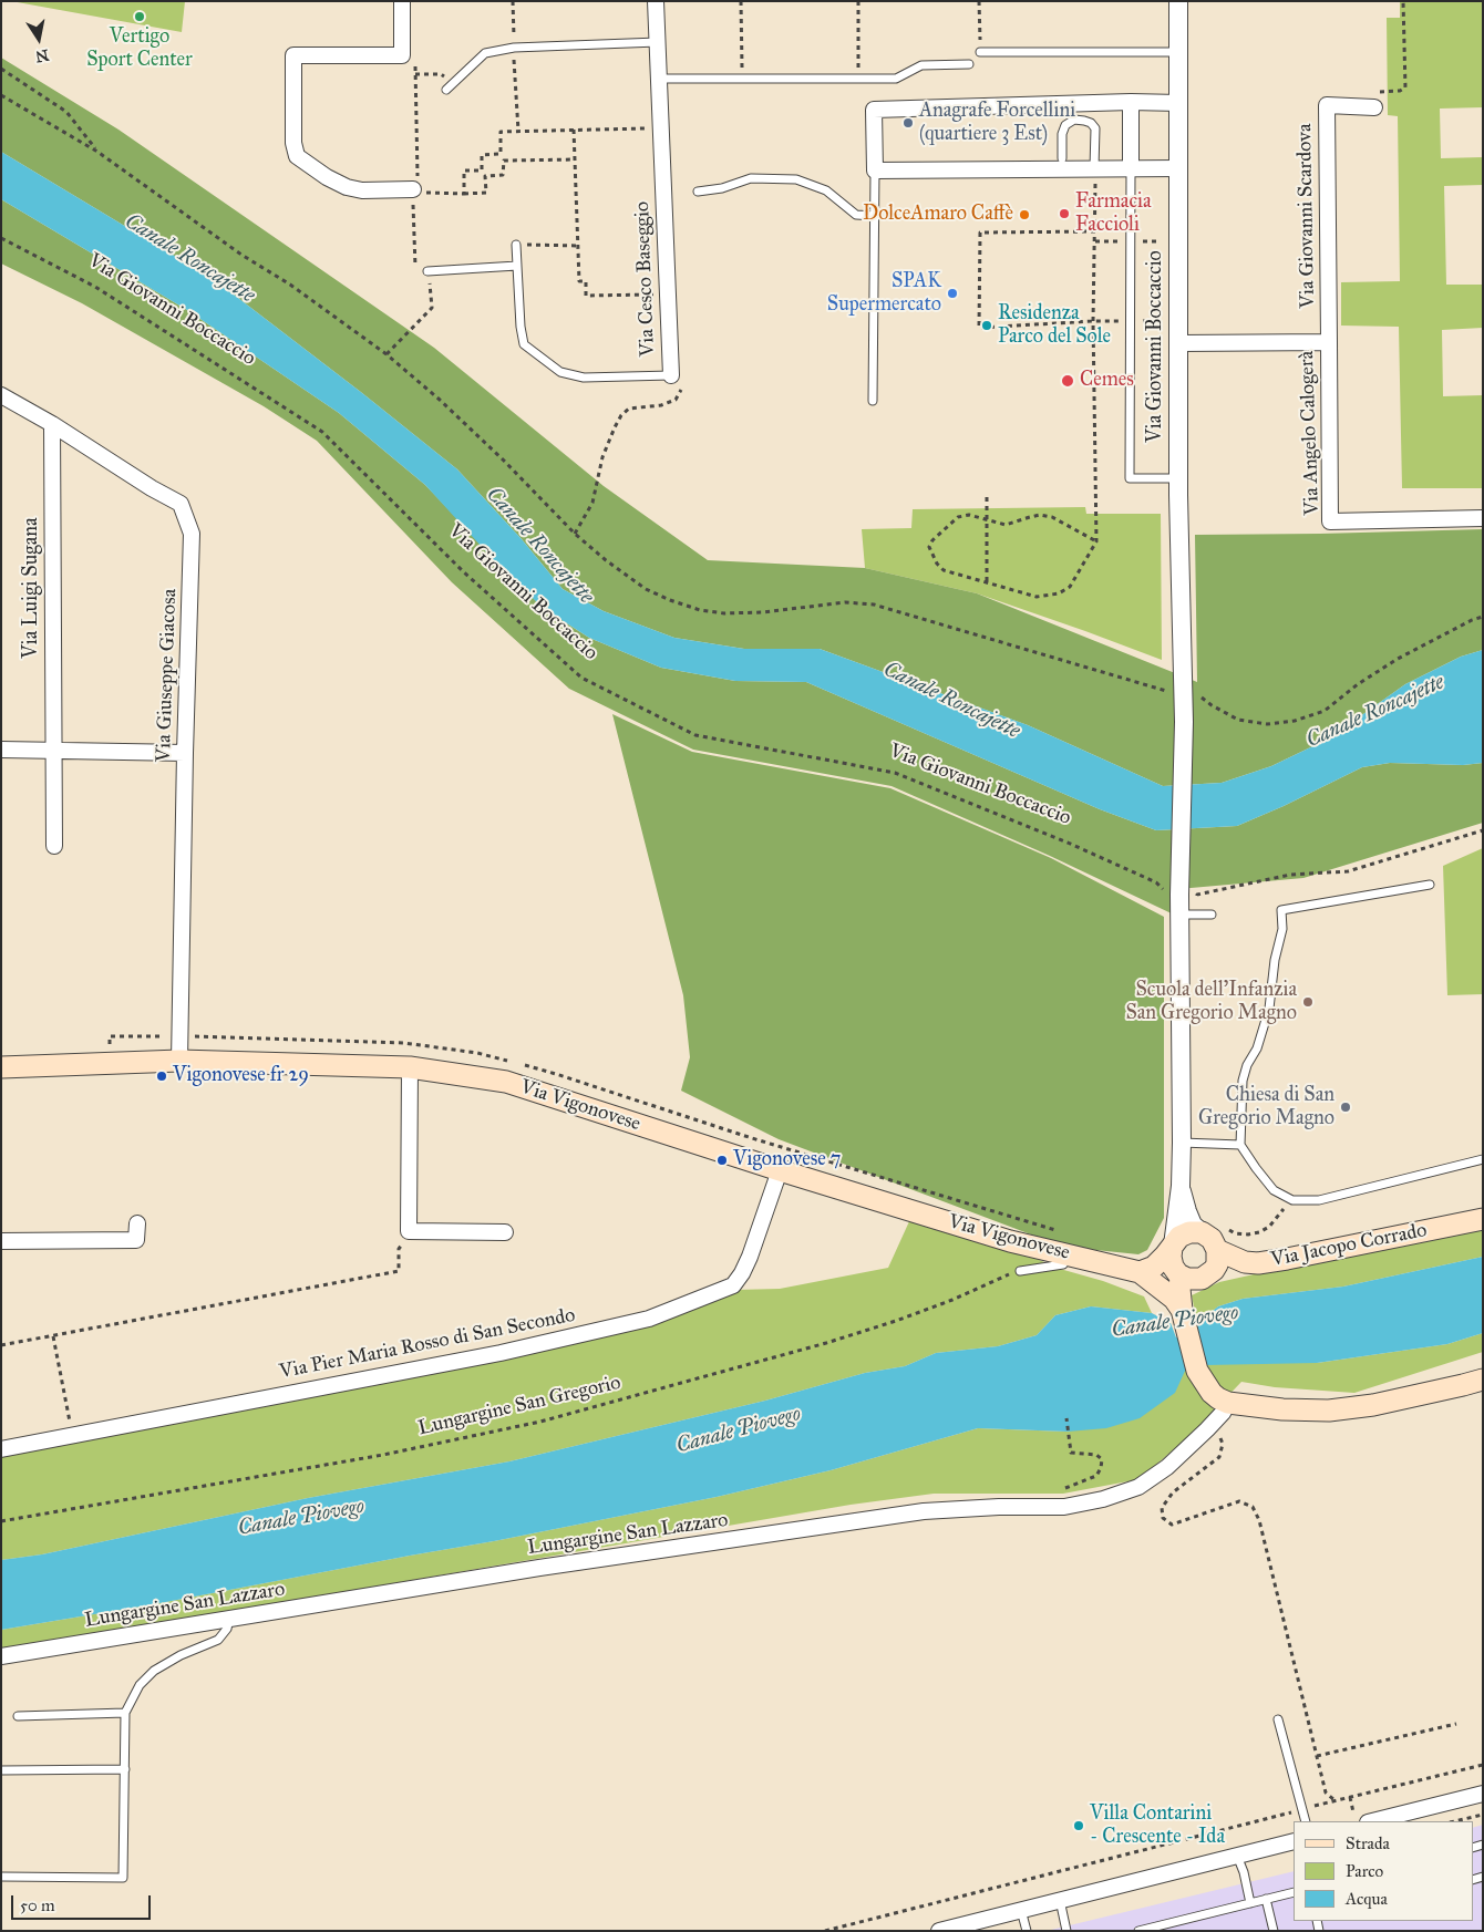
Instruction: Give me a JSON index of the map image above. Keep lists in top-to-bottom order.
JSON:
{
  "streets": {
    "main road": ["Via Vigonovese", "Via Jacopo Corrado"],
    "street": [
      "Via Giovanni Scardova",
      "Via Cesco Baseggio",
      "Via Giovanni Boccaccio",
      "Via Angelo Calogerà",
      "Via Luigi Sugana",
      "Via Giuseppe Giacosa",
      "Via Pier Maria Rosso di San Secondo",
      "Lungargine San Lazzaro"
    ],
    "path": ["Lungargine San Gregorio"]
  },
  "crossings": [
    ["Via Giovanni Scardova", "Via Angelo Calogerà"],
    ["Via Giovanni Boccaccio", "Via Angelo Calogerà"],
    ["Via Luigi Sugana", "Via Giuseppe Giacosa"],
    ["Via Giuseppe Giacosa", "Via Vigonovese"],
    ["Via Vigonovese", "Via Jacopo Corrado"],
    ["Via Vigonovese", "Via Pier Maria Rosso di San Secondo"]
  ],
  "water": ["Canale Roncajette", "Canale Piovego"],
  "places": [
    "Vertigo Sport Center",
    "Anagrafe Forcellini (quartiere 3 Est)",
    "Farmacia Faccioli",
    "DolceAmaro Caffè",
    "SPAK Supermercato",
    "Residenza Parco del Sole",
    "Cemes",
    "Scuola dell'Infanzia San Gregorio Magno",
    "Vigonovese fr 29",
    "Chiesa di San Gregorio Magno",
    "Vigonovese 7",
    "Villa Contarini - Crescente - Ida"
  ],
  "legend": ["Strada", "Parco", "Acqua"],
  "scale_bar": "50 m",
  "north": "bottom"
}
